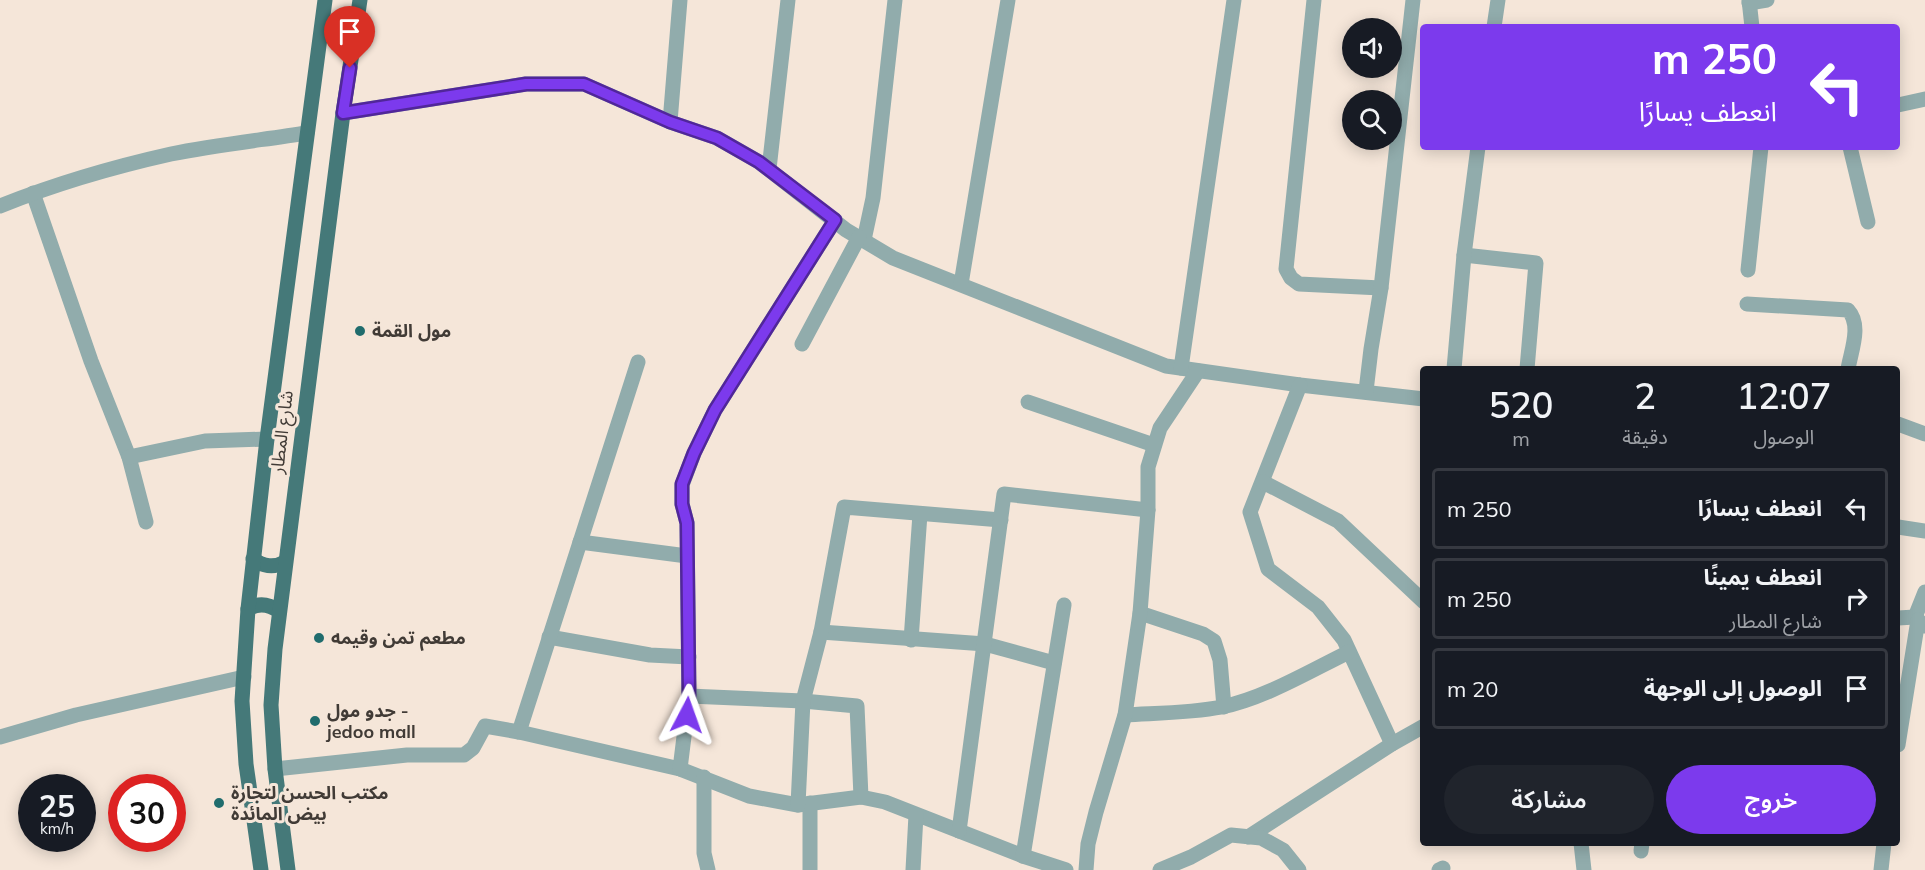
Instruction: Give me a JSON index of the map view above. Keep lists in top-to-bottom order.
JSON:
{
  "streets": {
    "main road": ["شارع المطار"]
  },
  "places": [
    "مول القمة",
    "مطعم تمن وقيمه",
    "جدو مول - jedoo mall",
    "مكتب الحسن لتجارة بيض المائدة"
  ],
  "page": {
    "turn": ["250 m", "انعطف يسارًا"],
    "eta": [
      "12:07",
      "الوصول",
      "2",
      "دقيقة",
      "520",
      "m"
    ],
    "list": [
      {
        "name": "انعطف يسارًا",
        "value": "250 m"
      },
      {
        "name": "انعطف يمينًا",
        "note": "شارع المطار",
        "value": "250 m"
      },
      {
        "name": "الوصول إلى الوجهة",
        "value": "20 m"
      }
    ],
    "buttons": ["خروج", "مشاركة"],
    "speed": "25 km/h",
    "limit": "30"
  }
}
